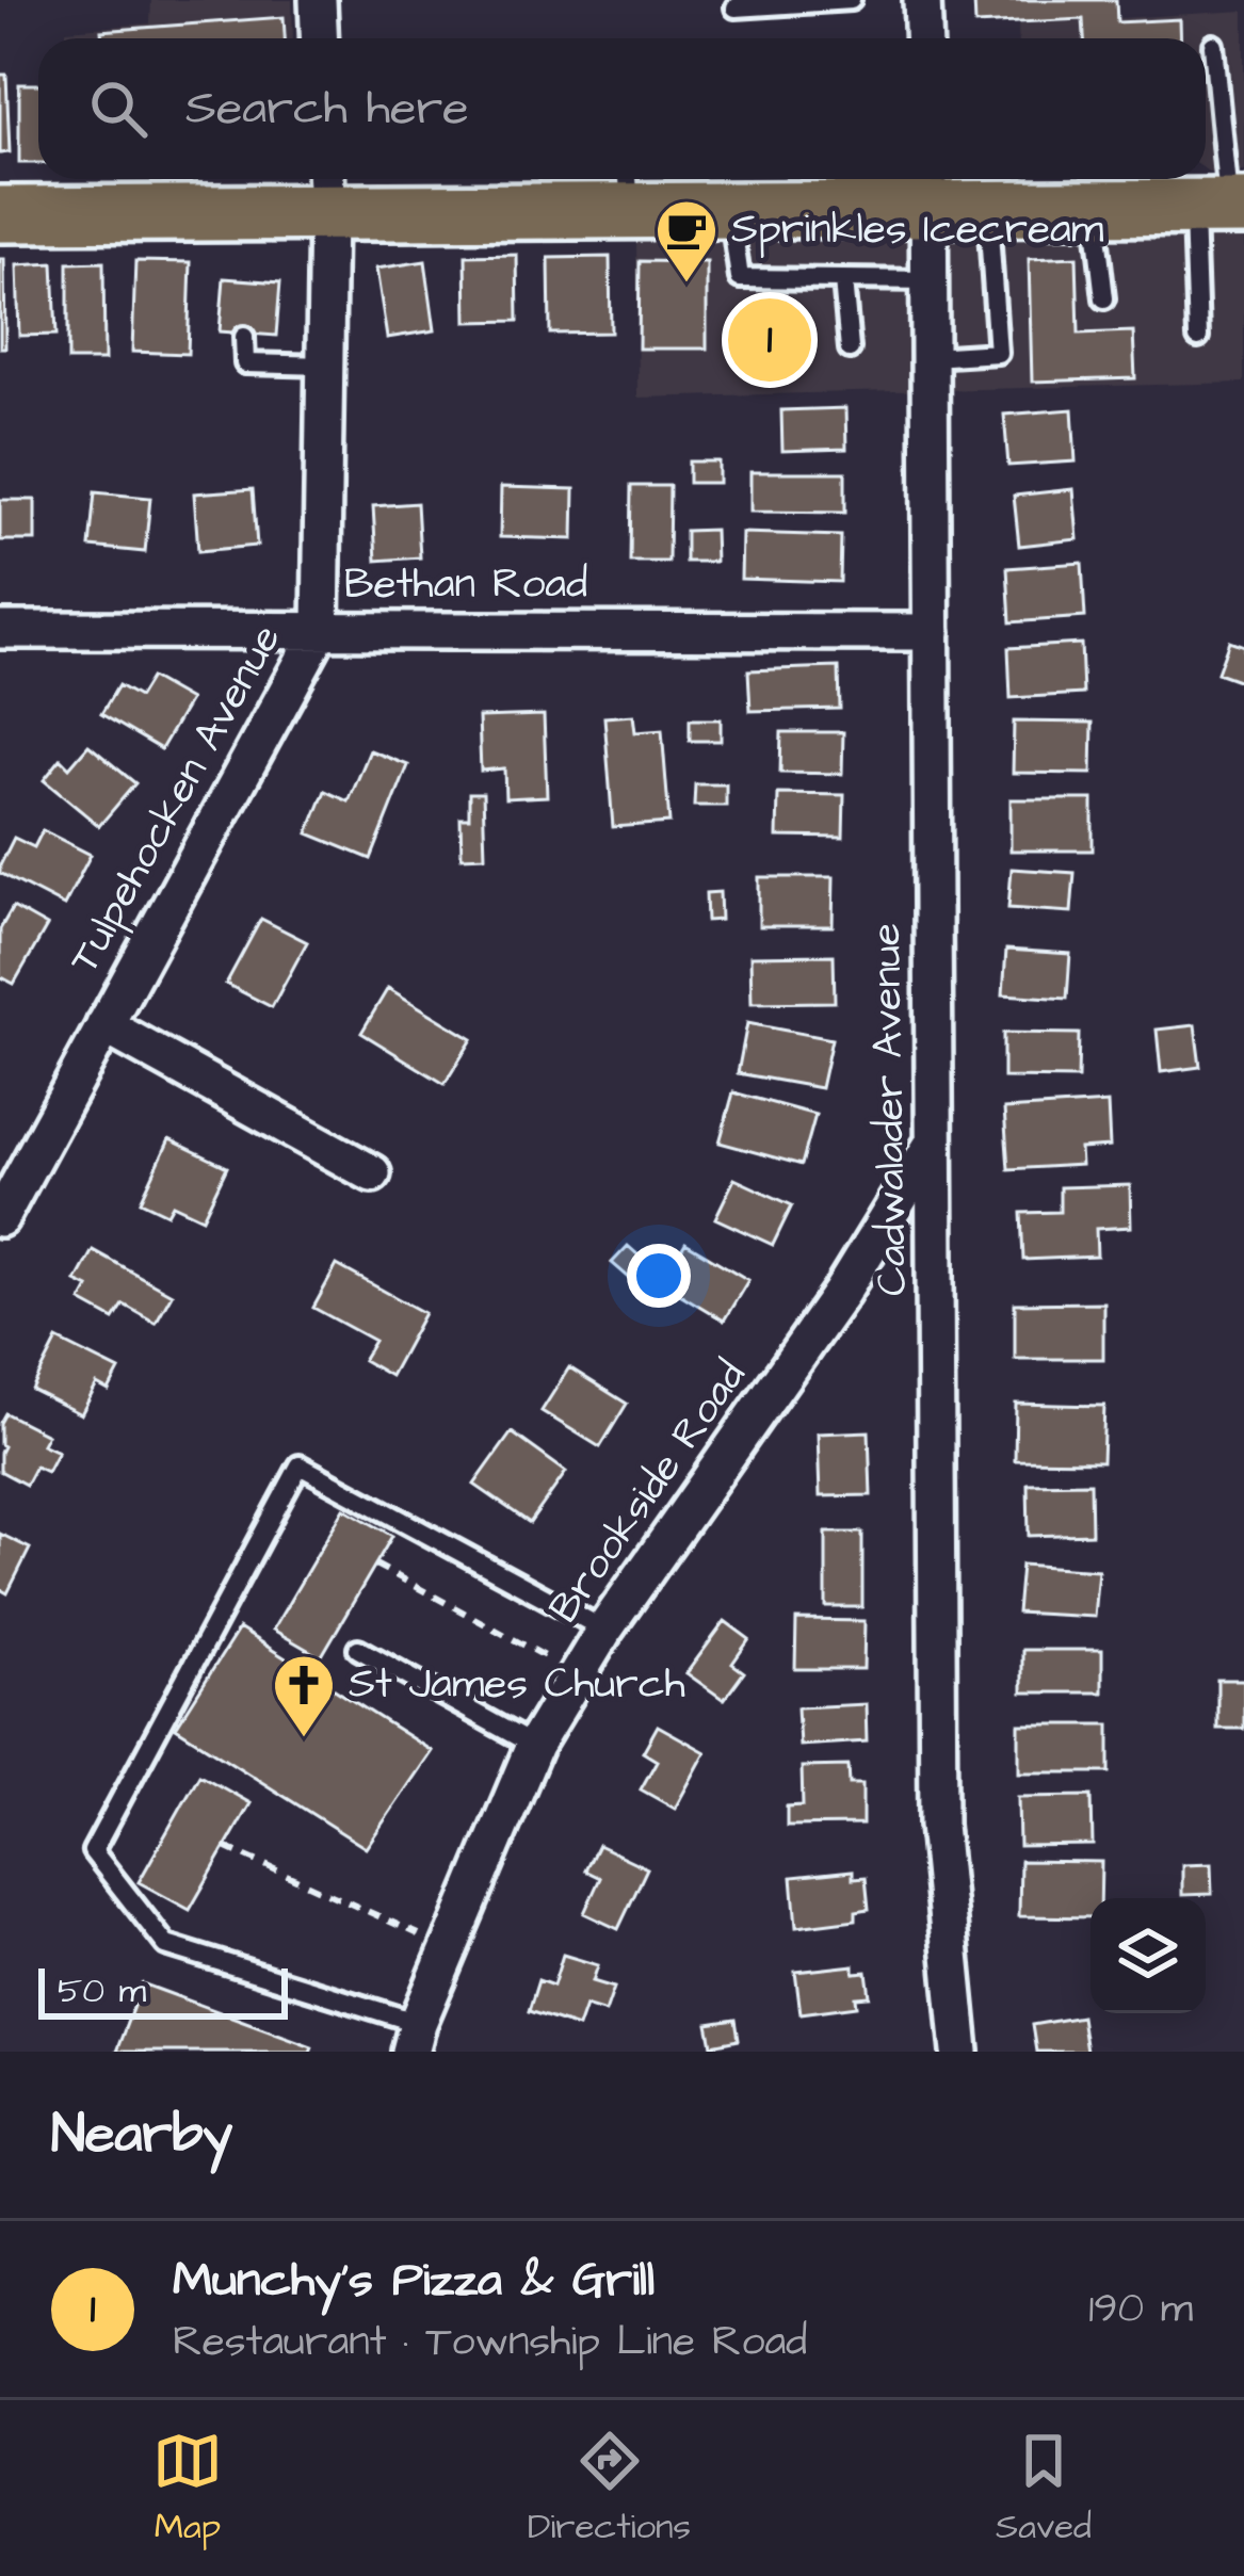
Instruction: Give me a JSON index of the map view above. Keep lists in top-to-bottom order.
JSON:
{
  "streets": {
    "street": [
      "Bethan Road",
      "Tulpehocken Avenue",
      "Cadwalader Avenue",
      "Brookside Road"
    ]
  },
  "crossings": [
    ["Bethan Road", "Tulpehocken Avenue"],
    ["Bethan Road", "Cadwalader Avenue"],
    ["Cadwalader Avenue", "Brookside Road"]
  ],
  "places": {
    "cafe": ["Sprinkles Icecream"],
    "church": ["St James Church"]
  },
  "scale_bar": "50 m",
  "page": {
    "search": "Search here",
    "pins": "1",
    "scale": "50 m",
    "heading": "Nearby",
    "list": [
      {
        "mark": "1",
        "name": "Munchy's Pizza & Grill",
        "note": "Restaurant · Township Line Road",
        "value": "190 m"
      }
    ],
    "nav": ["Map", "Directions", "Saved"]
  }
}
